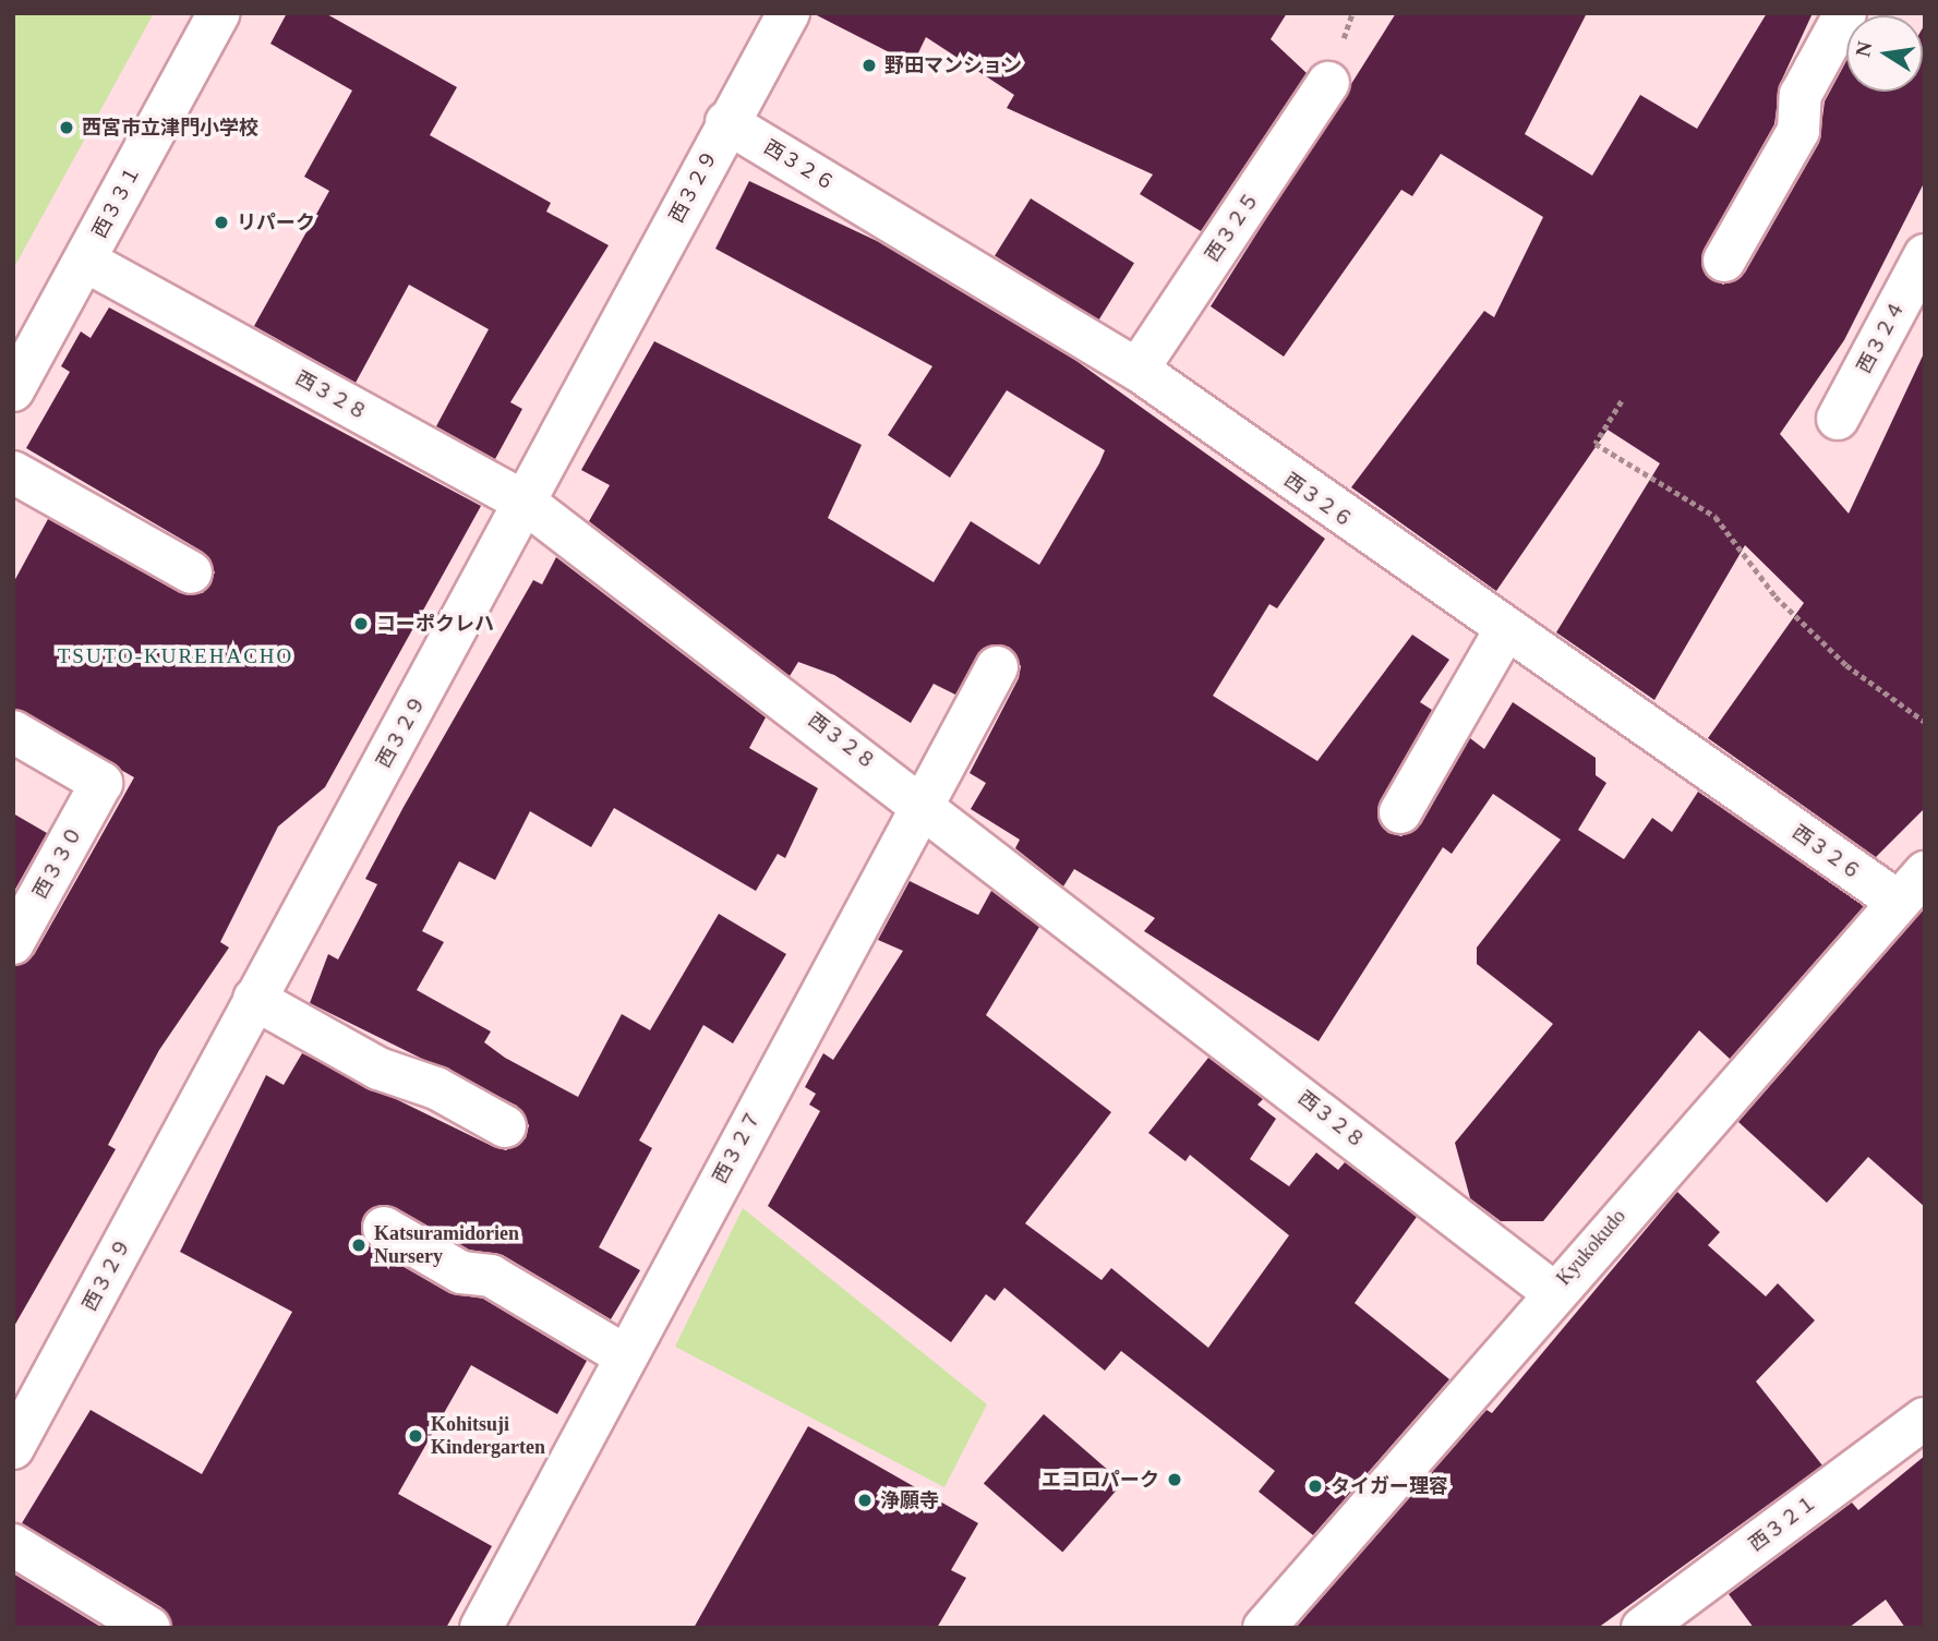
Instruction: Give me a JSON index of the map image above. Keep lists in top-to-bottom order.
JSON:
{
  "streets": {
    "street": [
      "西３２６",
      "西３２９",
      "西３３１",
      "西３２５",
      "西３２４",
      "西３２８",
      "西３３０",
      "西３２７",
      "Kyukokudo",
      "西３２１"
    ]
  },
  "crossings": [
    ["西３２６", "西３２９"],
    ["西３２６", "西３２５"],
    ["西３２６", "Kyukokudo"],
    ["西３２９", "西３２８"],
    ["西３３１", "西３２８"],
    ["西３２８", "西３２７"],
    ["西３２８", "Kyukokudo"]
  ],
  "districts": ["TSUTO-KUREHACHO"],
  "places": [
    "野田マンション",
    "西宮市立津門小学校",
    "リパーク",
    "コーポクレハ",
    "Katsuramidorien Nursery",
    "Kohitsuji Kindergarten",
    "エコロパーク",
    "タイガー理容",
    "浄願寺"
  ],
  "north": "left"
}
